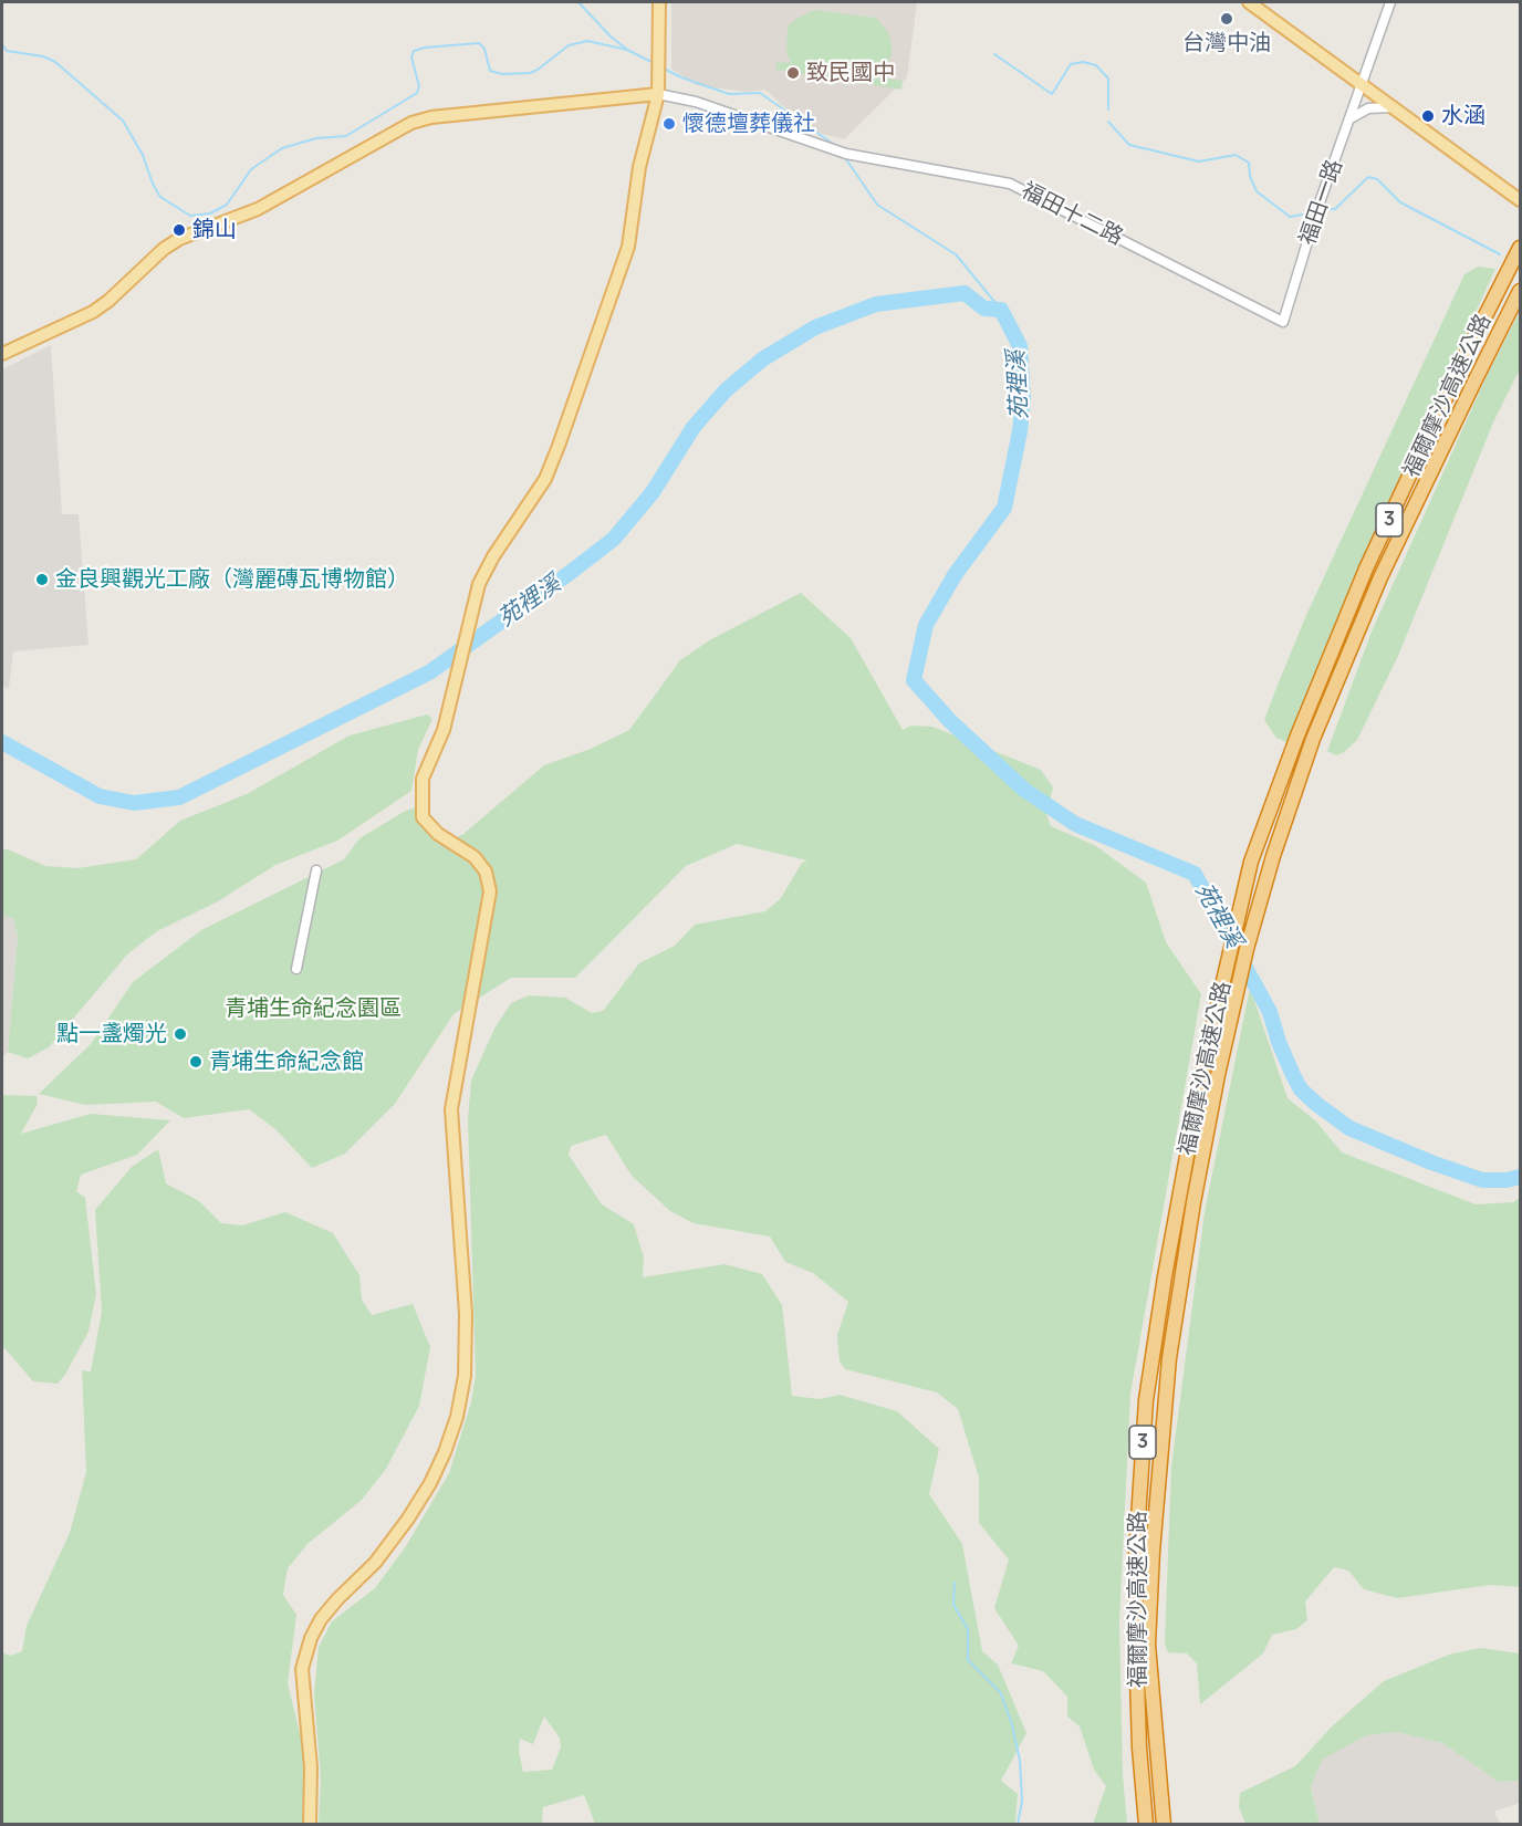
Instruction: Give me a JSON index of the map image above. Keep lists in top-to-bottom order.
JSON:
{
  "streets": {
    "highway": ["福爾摩沙高速公路", "3"],
    "street": ["福田一路", "福田十二路"]
  },
  "crossings": [
    ["福田一路", "福田十二路"]
  ],
  "water": ["苑裡溪"],
  "parks": ["青埔生命紀念園區"],
  "places": [
    "台灣中油",
    "致民國中",
    "水涵",
    "懷德壇葬儀社",
    "錦山",
    "金良興觀光工廠（灣麗磚瓦博物館）",
    "點一盞燭光",
    "青埔生命紀念館"
  ]
}
